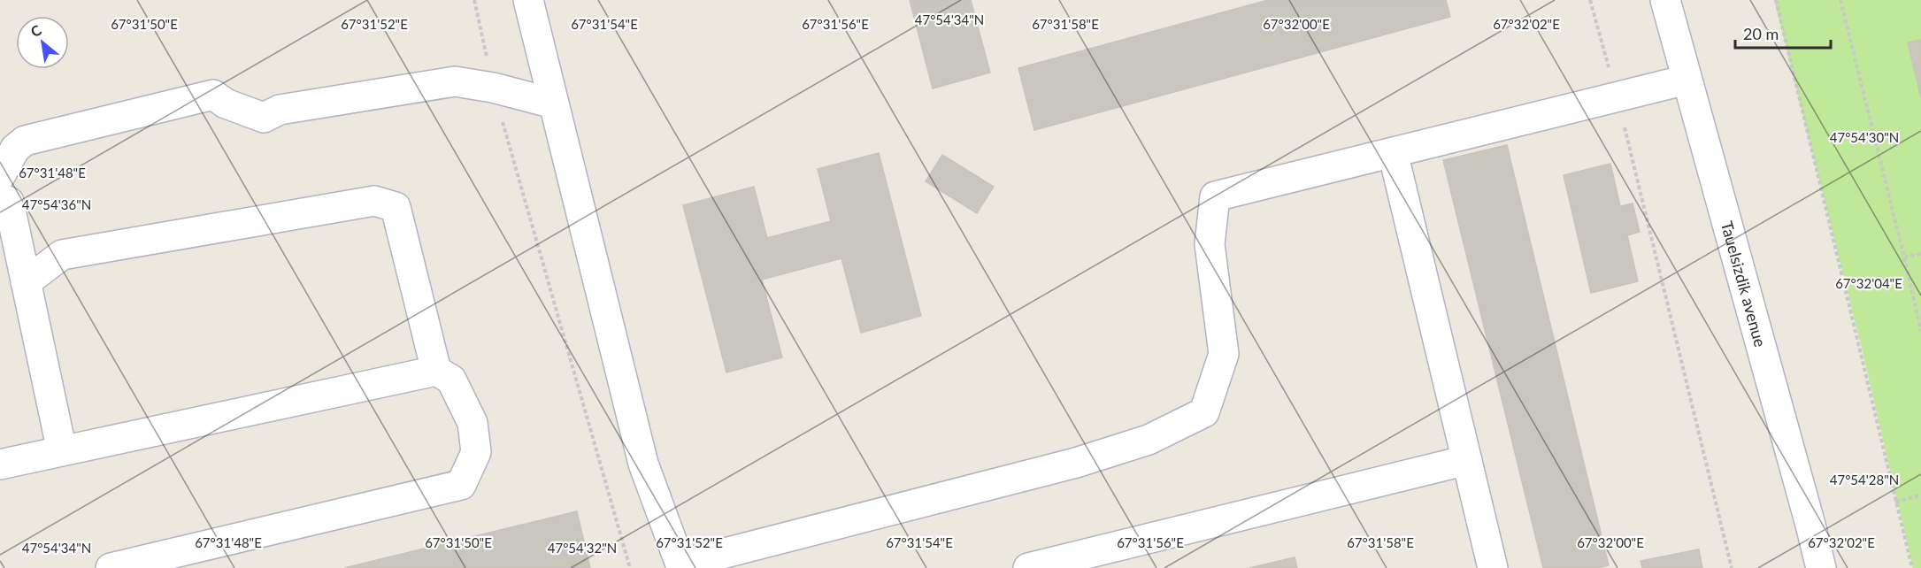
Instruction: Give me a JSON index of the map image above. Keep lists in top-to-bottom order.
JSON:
{
  "streets": {
    "street": ["Tauelsizdik avenue"]
  },
  "scale_bar": "20 m",
  "north": "top left",
  "coordinates": [
    "47°54'34\"N",
    "67°31'50\"E",
    "67°31'52\"E",
    "67°31'54\"E",
    "67°31'56\"E",
    "67°31'58\"E",
    "67°32'00\"E",
    "67°32'02\"E",
    "47°54'30\"N",
    "67°31'48\"E",
    "47°54'36\"N",
    "67°32'04\"E",
    "47°54'28\"N",
    "47°54'32\"N"
  ]
}
